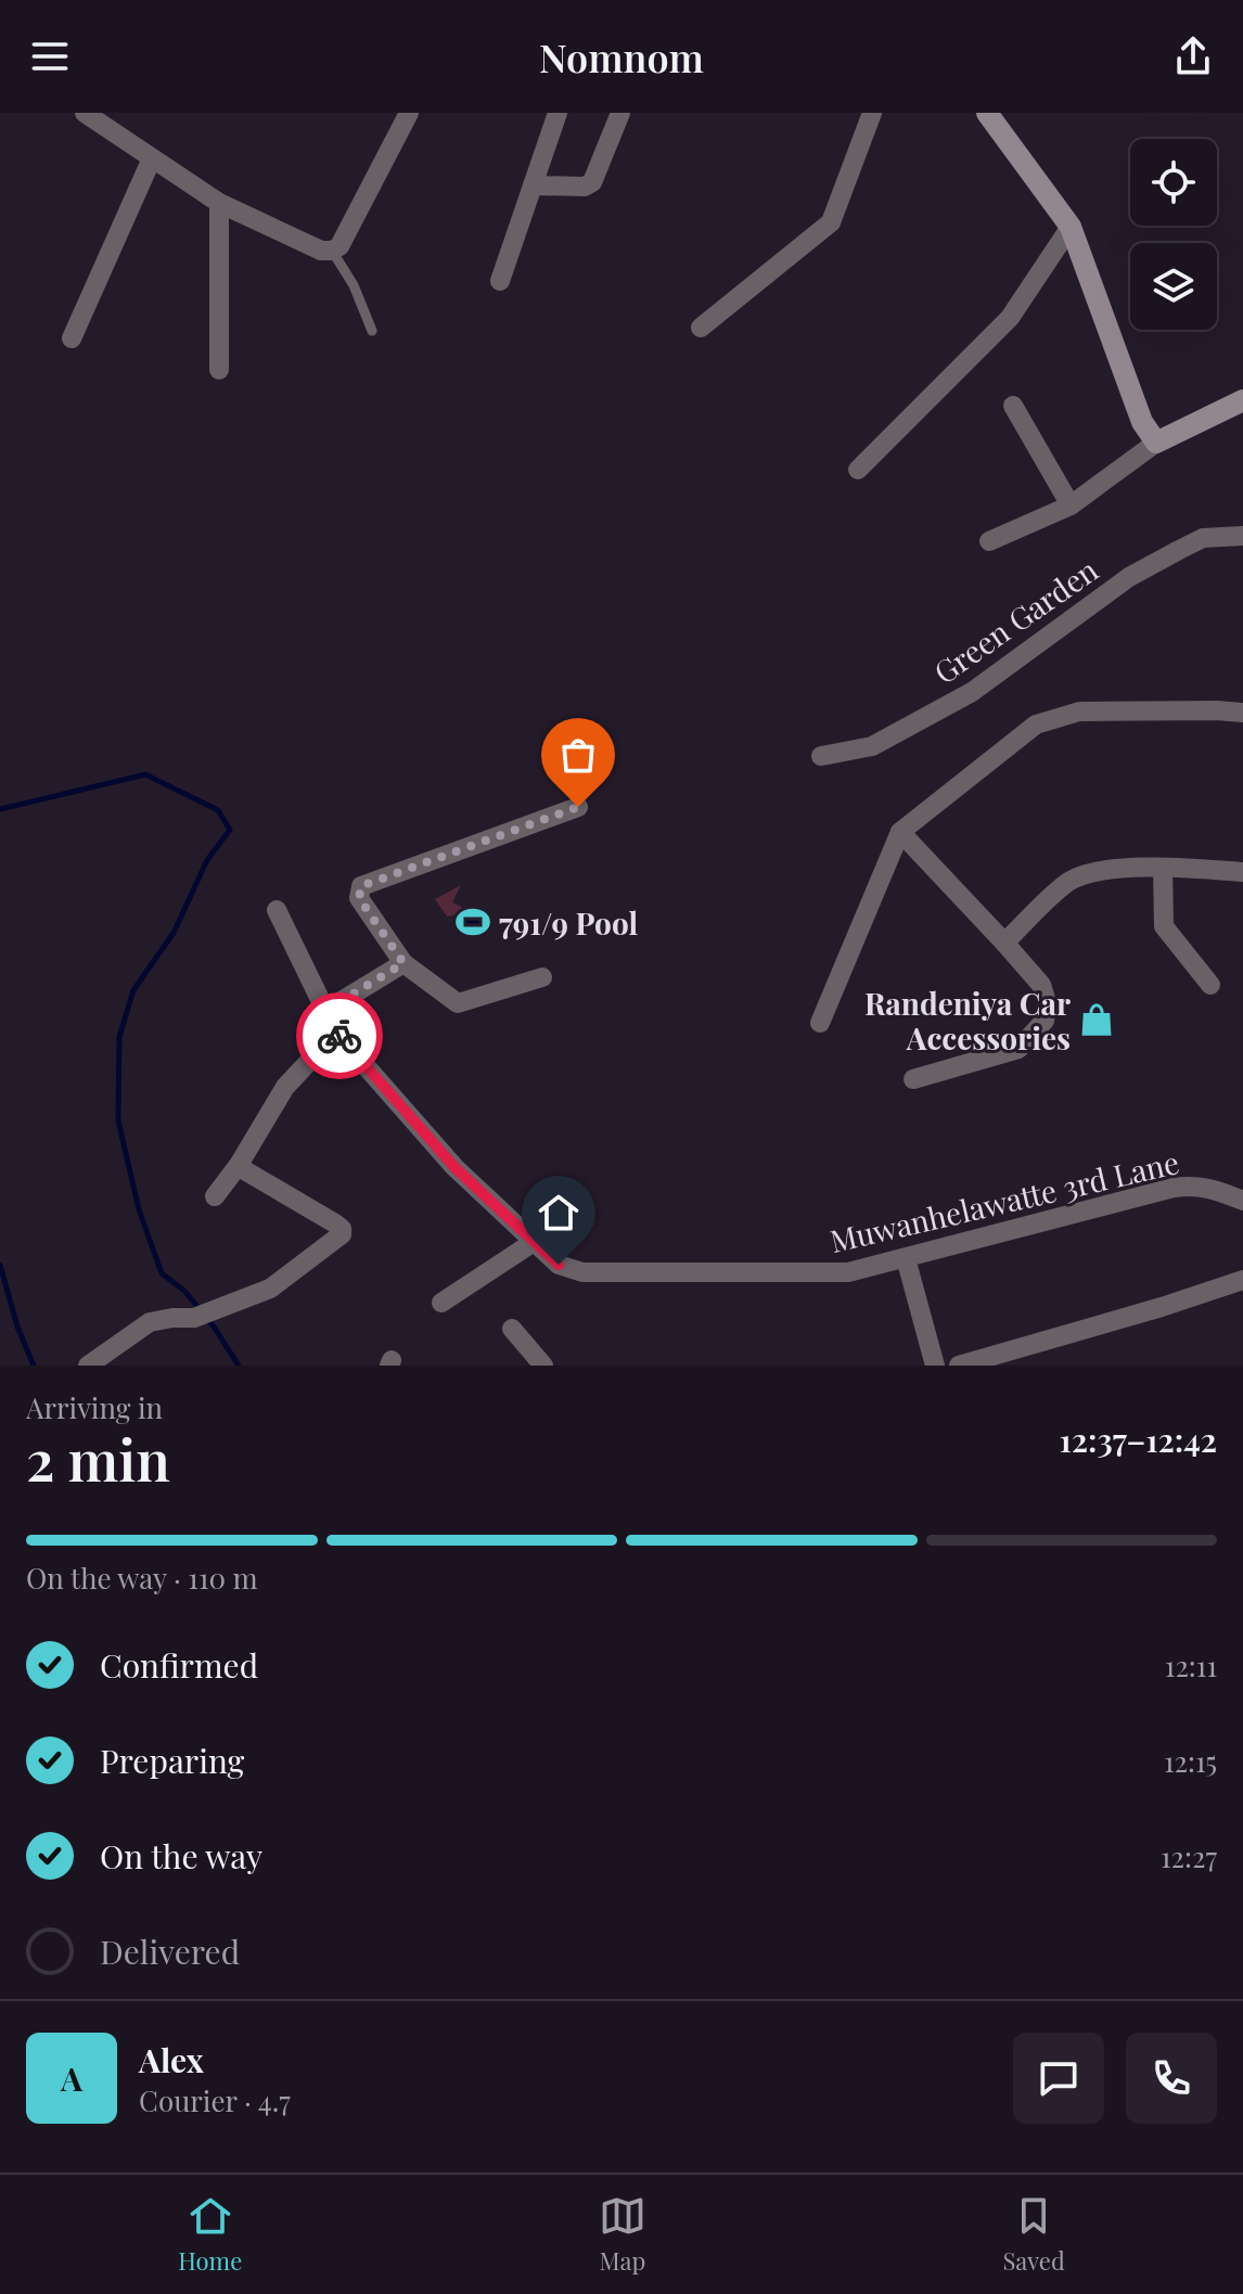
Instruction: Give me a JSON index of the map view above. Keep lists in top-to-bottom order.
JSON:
{
  "streets": {
    "street": ["Green Garden", "Muwanhelawatte 3rd Lane"]
  },
  "places": {
    "sports": ["791/9 Pool"],
    "shop": ["Randeniya Car Accessories"]
  },
  "page": {
    "header": "Nomnom",
    "heading": ["2 min", "Arriving in", "12:37–12:42"],
    "panel": ["Alex", "Courier · 4.7"],
    "bar": "On the way · 110 m",
    "list": [
      ["Confirmed", "12:11"],
      ["Preparing", "12:15"],
      ["On the way", "12:27"],
      "Delivered"
    ],
    "round": "A",
    "tabs": ["Home", "Map", "Saved"]
  }
}
